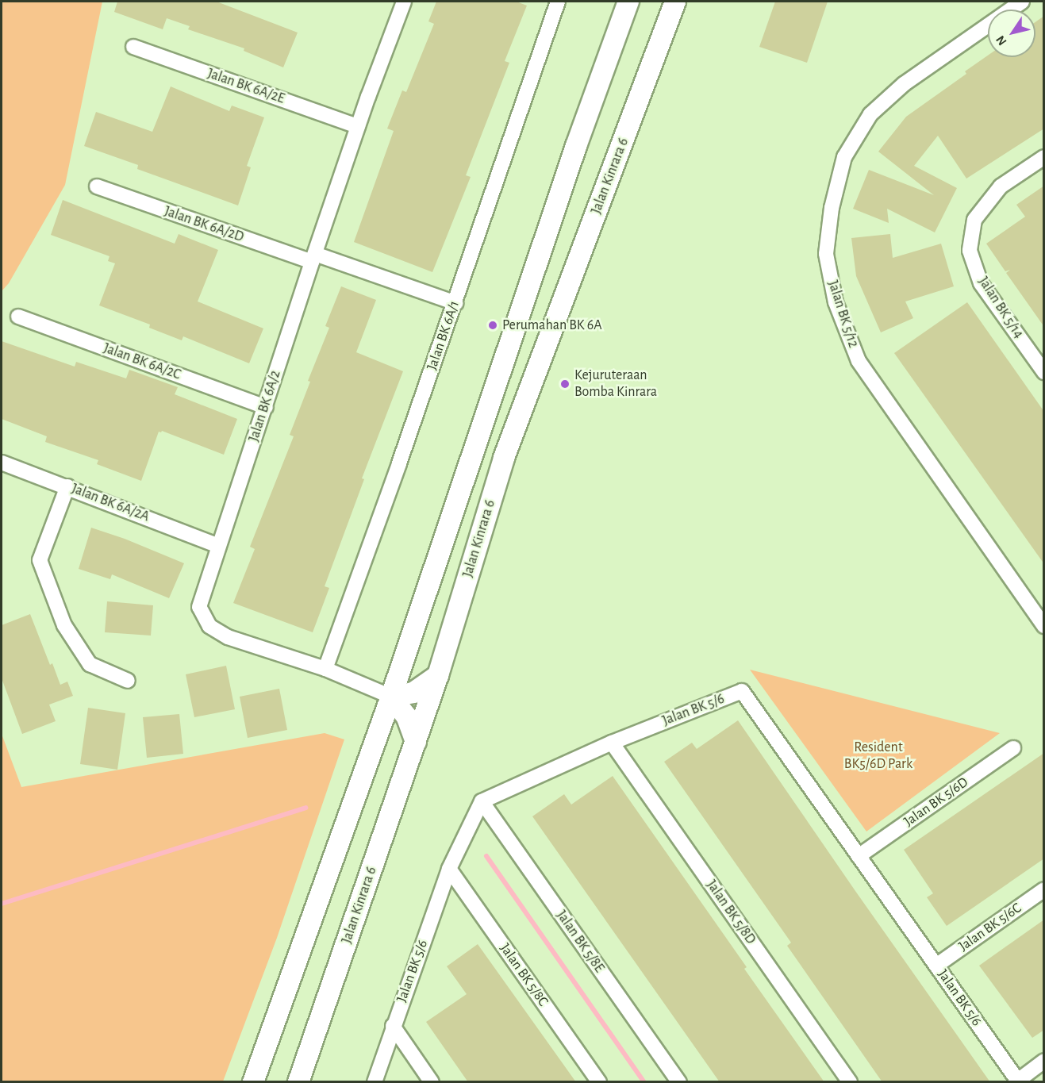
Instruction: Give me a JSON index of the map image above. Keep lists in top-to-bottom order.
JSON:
{
  "streets": {
    "main road": ["Jalan Kinrara 6"],
    "street": [
      "Jalan BK 6A/2E",
      "Jalan BK 6A/2D",
      "Jalan BK 5/14",
      "Jalan BK 5/12",
      "Jalan BK 6A/1",
      "Jalan BK 6A/2C",
      "Jalan BK 6A/2",
      "Jalan BK 6A/2A",
      "Jalan BK 5/6",
      "Jalan BK 5/6D",
      "Jalan BK 5/8D",
      "Jalan BK 5/6C",
      "Jalan BK 5/8E",
      "Jalan BK 5/8C"
    ]
  },
  "crossings": [
    ["Jalan BK 6A/2E", "Jalan BK 6A/2"],
    ["Jalan BK 6A/2D", "Jalan BK 6A/1"],
    ["Jalan BK 6A/2D", "Jalan BK 6A/2"],
    ["Jalan BK 6A/1", "Jalan BK 6A/2"],
    ["Jalan BK 6A/2C", "Jalan BK 6A/2"],
    ["Jalan BK 6A/2", "Jalan BK 6A/2A"],
    ["Jalan BK 5/6", "Jalan BK 5/6D"],
    ["Jalan BK 5/6", "Jalan BK 5/8D"],
    ["Jalan BK 5/6", "Jalan BK 5/6C"],
    ["Jalan BK 5/6", "Jalan BK 5/8E"],
    ["Jalan BK 5/6", "Jalan BK 5/8C"]
  ],
  "parks": ["Resident BK5/6D Park"],
  "places": ["Perumahan BK 6A", "Kejuruteraan Bomba Kinrara"],
  "north": "bottom left"
}
